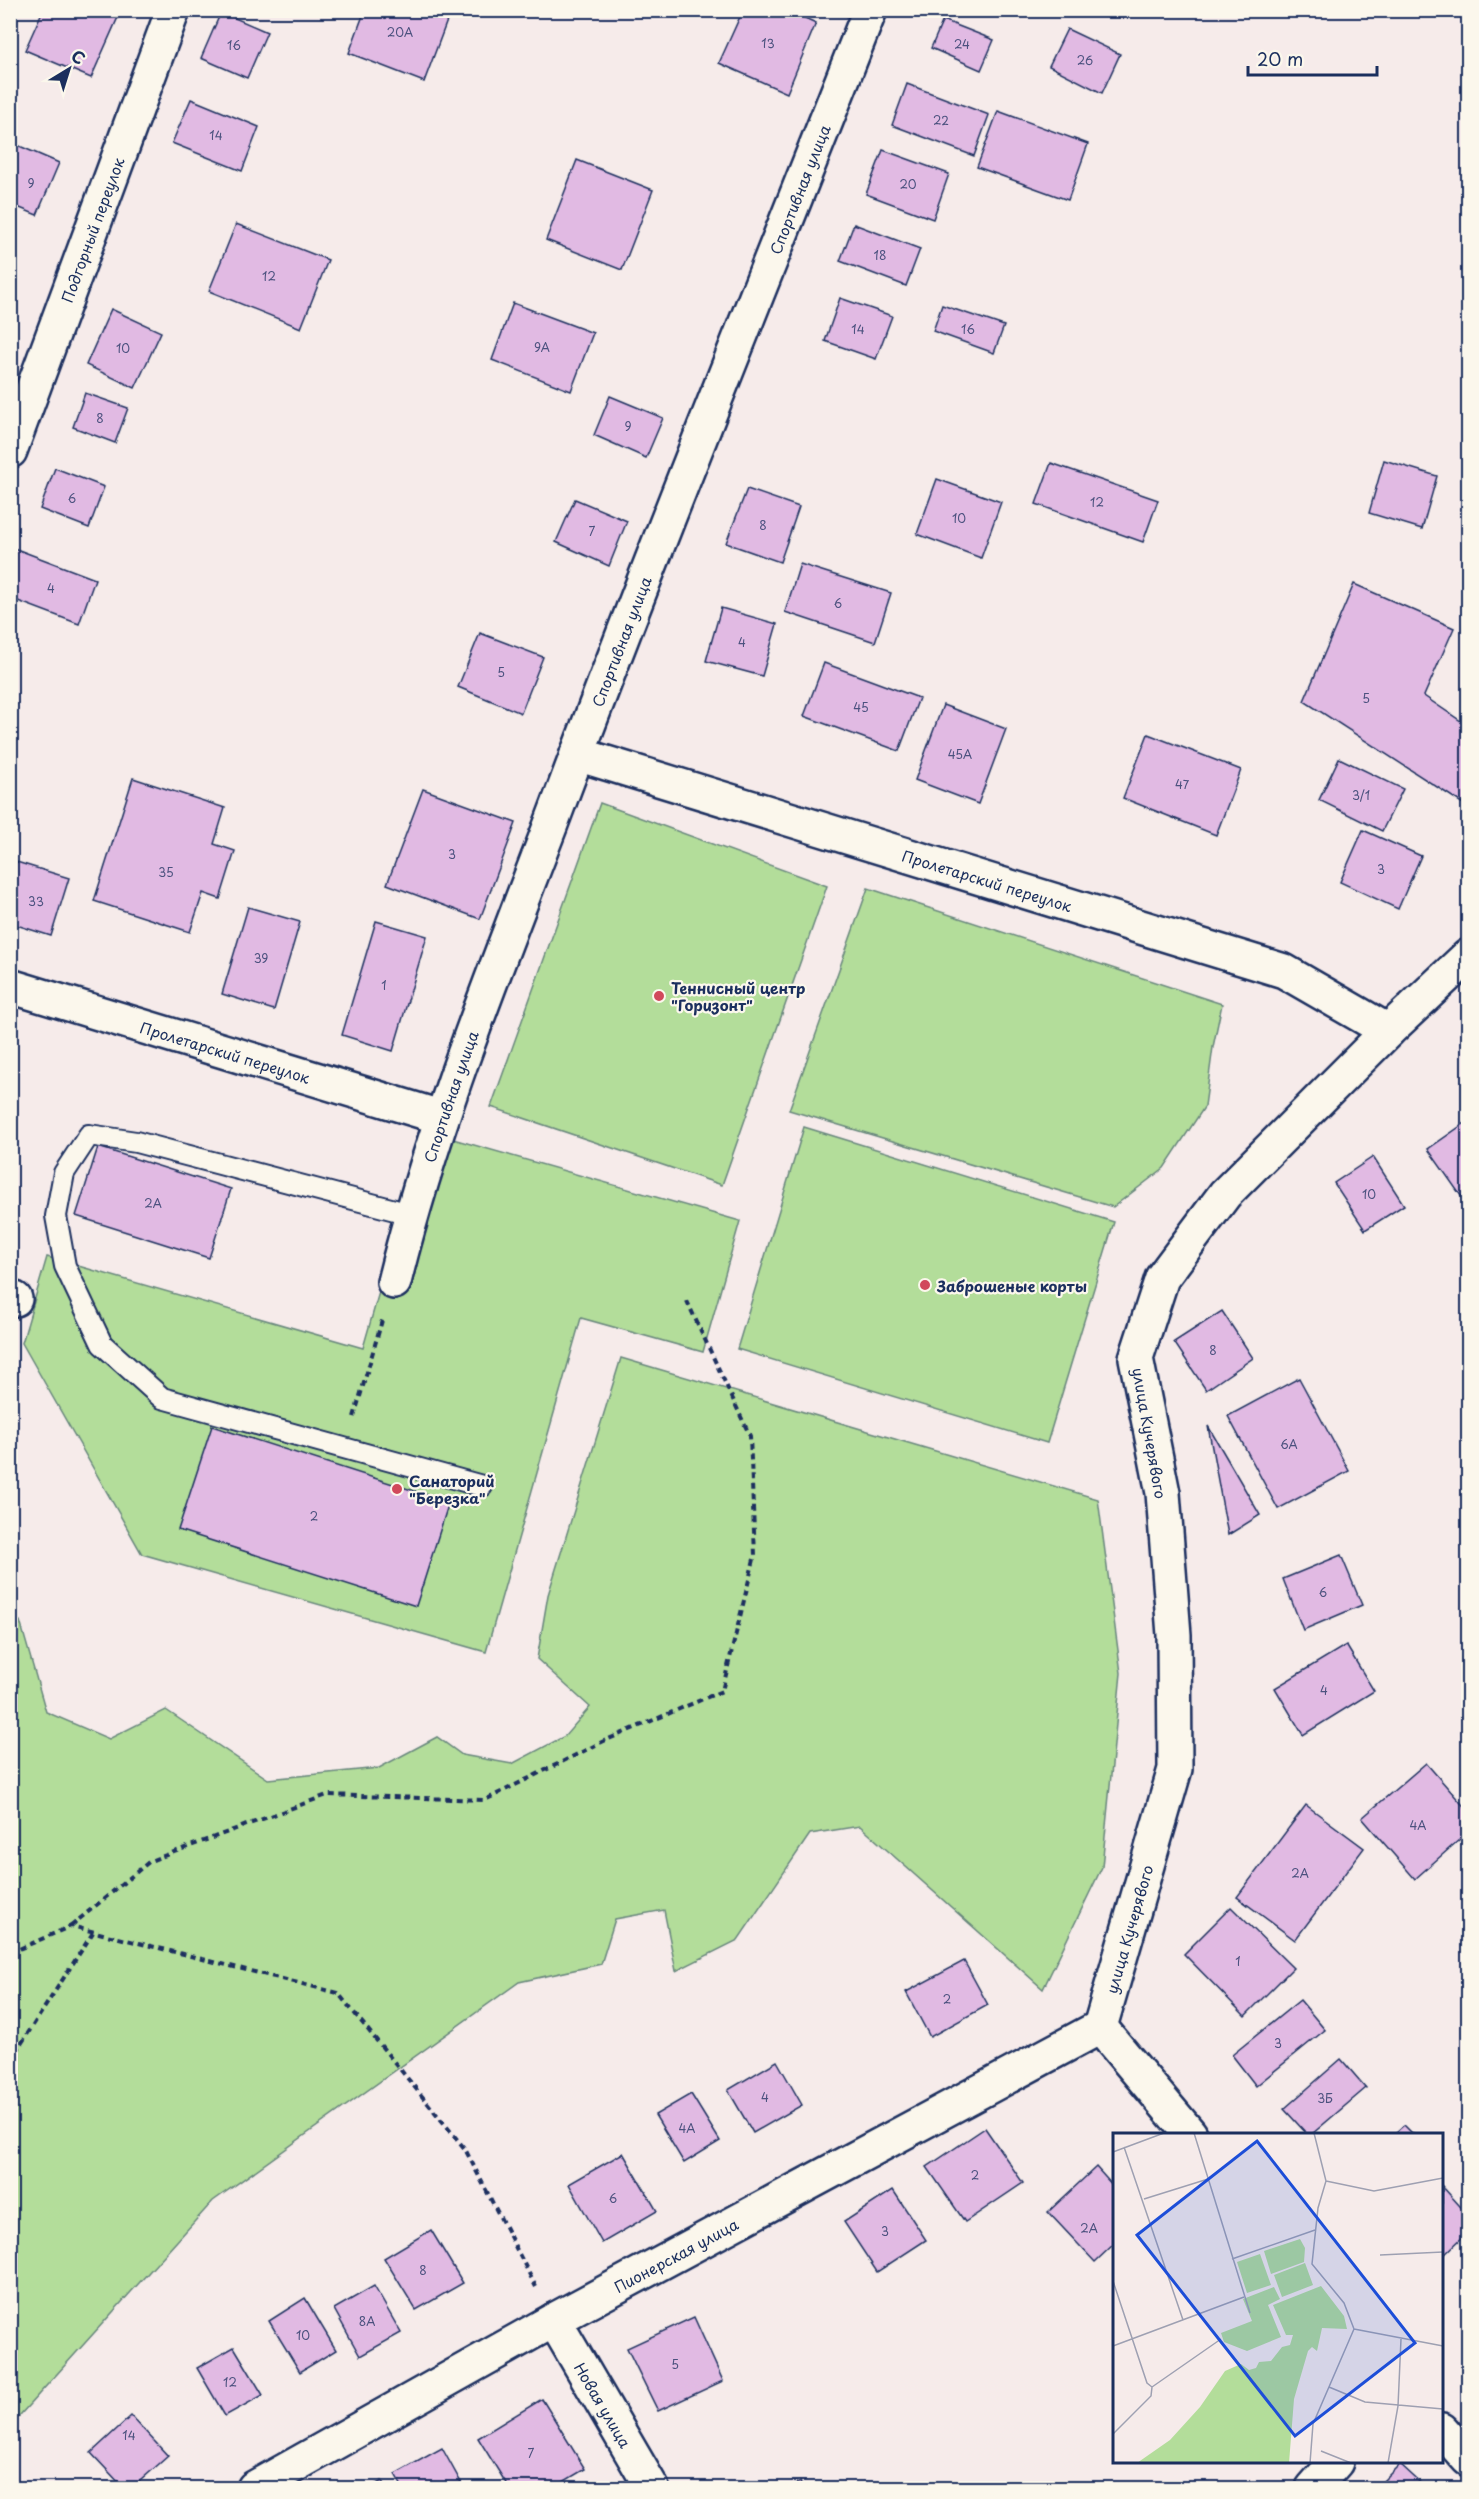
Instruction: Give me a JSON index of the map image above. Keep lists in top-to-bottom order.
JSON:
{
  "streets": {
    "street": [
      "Спортивная улица",
      "Подгорный переулок",
      "Пролетарский переулок",
      "улица Кучерявого",
      "Пионерская улица",
      "Новая улица"
    ]
  },
  "crossings": [
    ["Спортивная улица", "Пролетарский переулок"],
    ["Пролетарский переулок", "улица Кучерявого"],
    ["улица Кучерявого", "Пионерская улица"],
    ["Пионерская улица", "Новая улица"]
  ],
  "places": ["Теннисный центр \"Горизонт\"", "Заброшеные корты", "Санаторий \"Березка\""],
  "house_numbers": [
    "20А",
    "13",
    "24",
    "16",
    "26",
    "22",
    "14",
    "9",
    "20",
    "18",
    "12",
    "14",
    "16",
    "9А",
    "10",
    "8",
    "9",
    "6",
    "12",
    "10",
    "8",
    "7",
    "4",
    "6",
    "4",
    "5",
    "5",
    "45",
    "45А",
    "47",
    "3/1",
    "3",
    "3",
    "35",
    "33",
    "39",
    "1",
    "10",
    "2А",
    "8",
    "6А",
    "2",
    "6",
    "4",
    "4А",
    "2А",
    "1",
    "2",
    "3",
    "4",
    "3Б",
    "4А",
    "2",
    "6",
    "2А",
    "3",
    "8",
    "8А",
    "10",
    "5",
    "12",
    "14",
    "7"
  ],
  "scale_bar": "20 m",
  "north": "top right"
}
